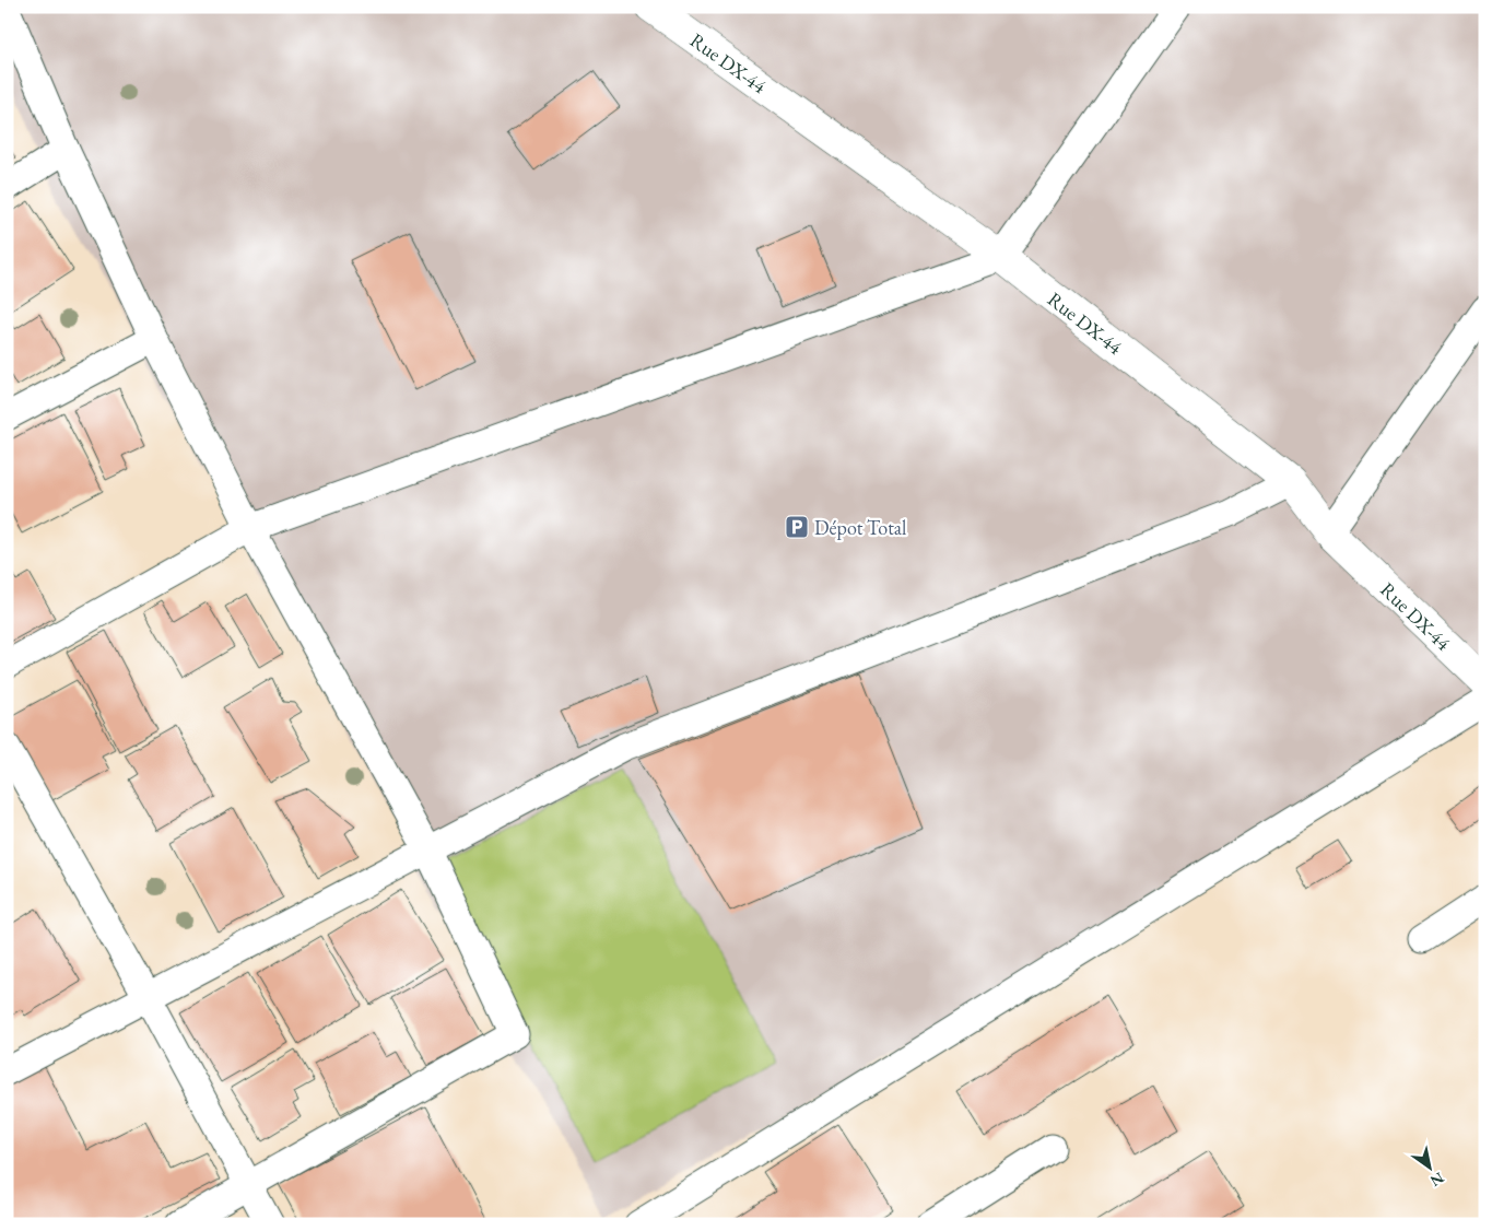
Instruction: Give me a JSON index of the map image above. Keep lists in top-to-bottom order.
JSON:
{
  "streets": {
    "street": ["Rue DX-44"]
  },
  "places": {
    "parking": ["Dépot Total"]
  },
  "north": "bottom right"
}
